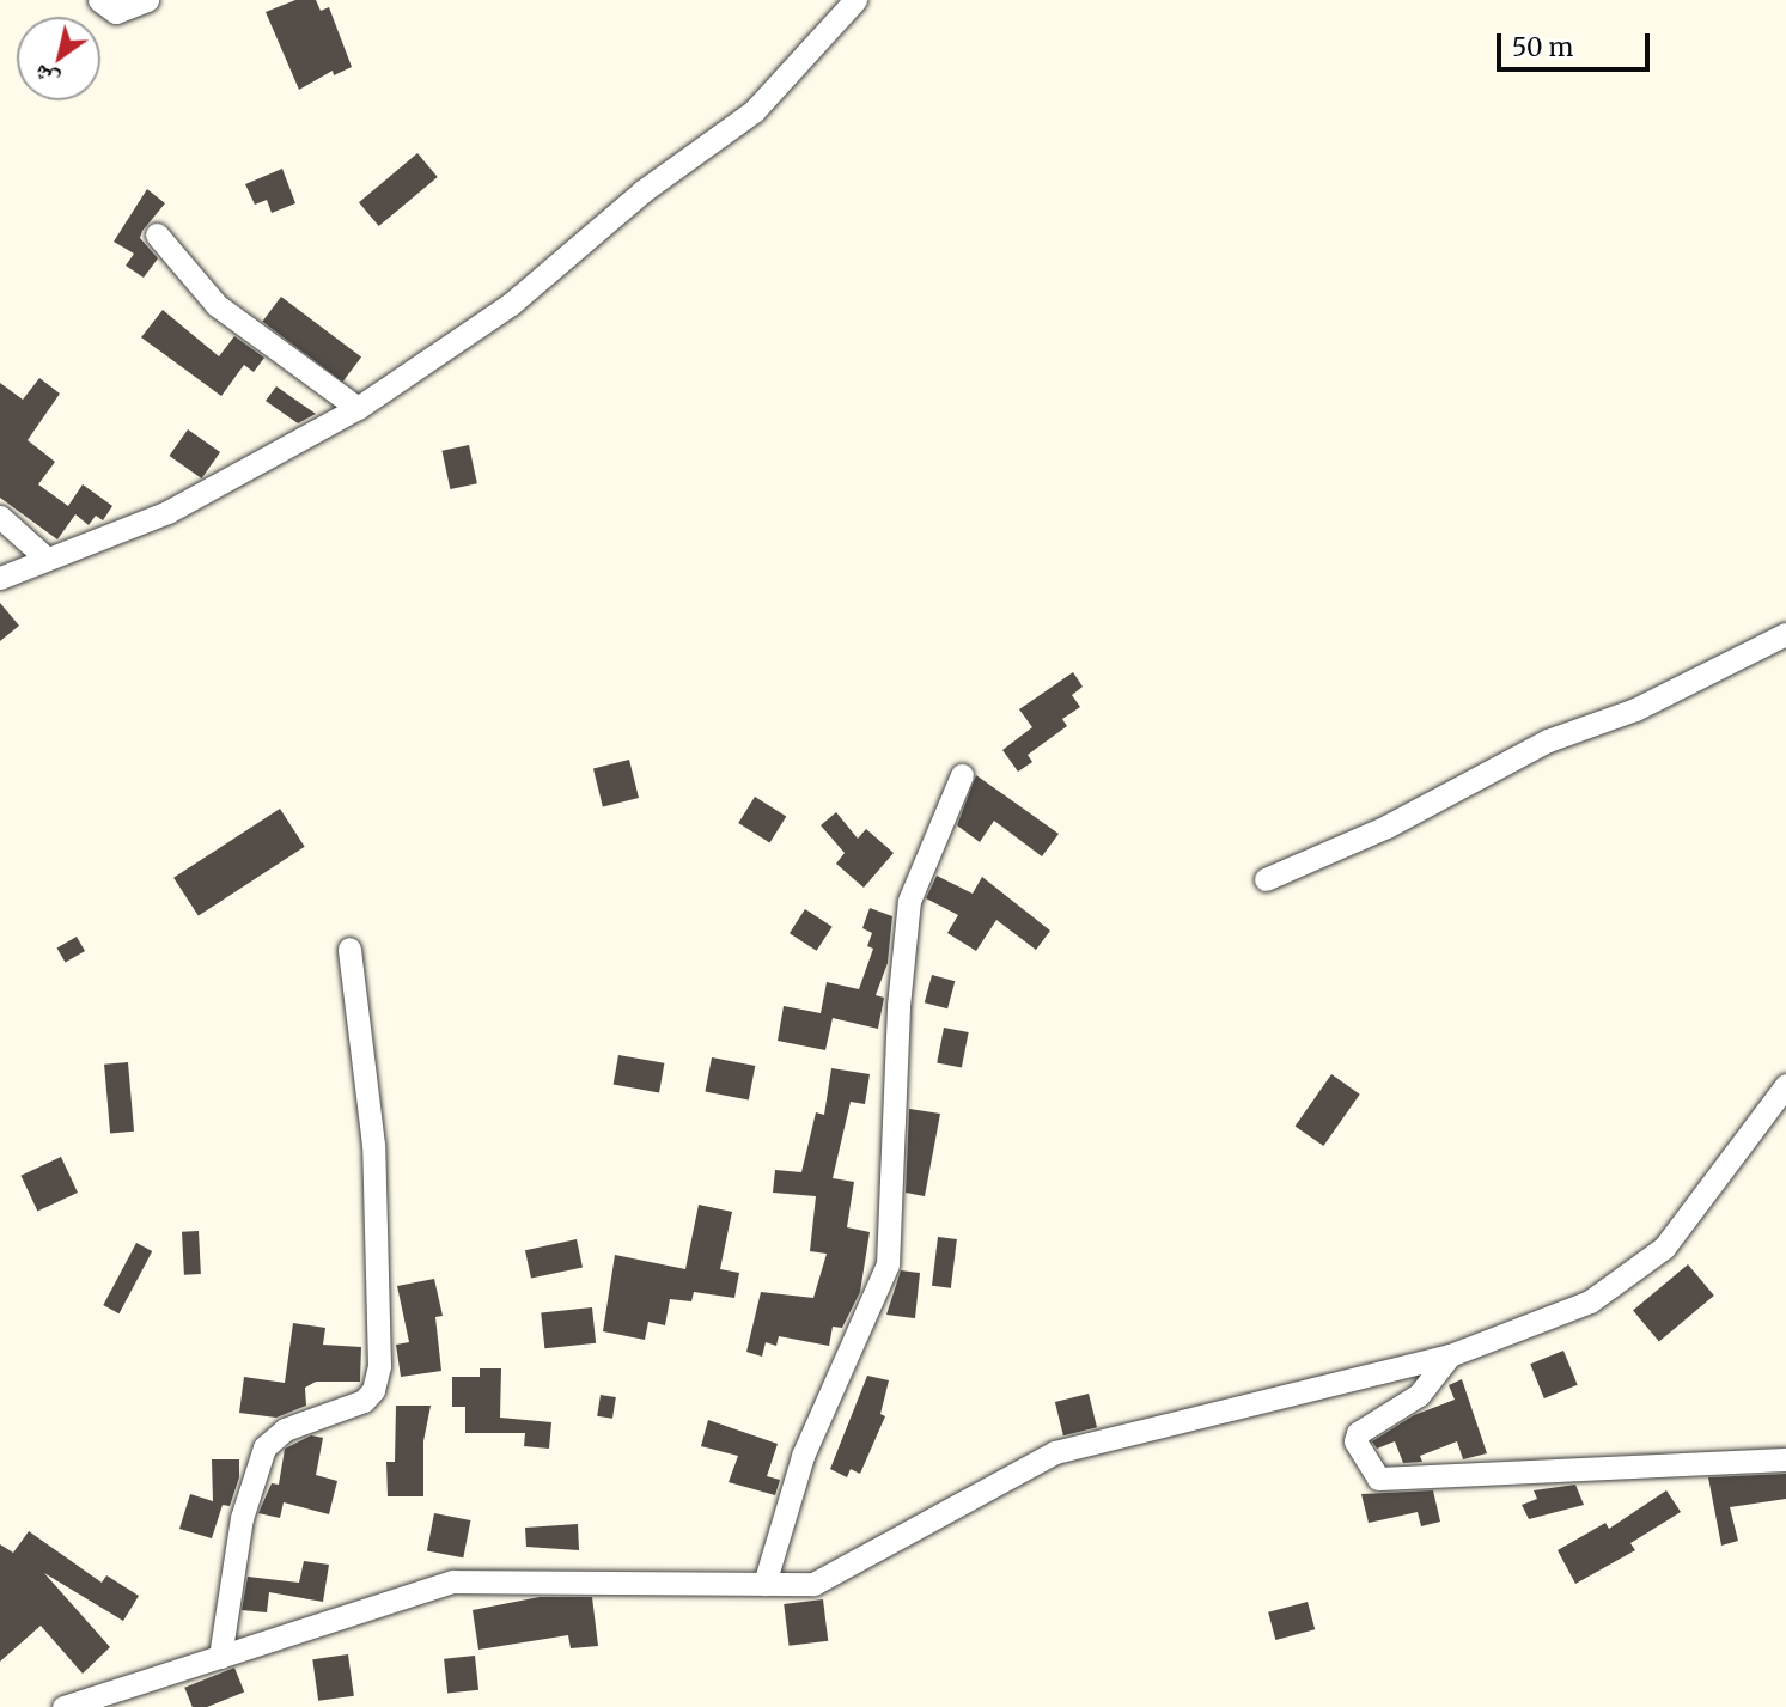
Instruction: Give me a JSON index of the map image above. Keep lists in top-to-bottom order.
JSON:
{
  "scale_bar": "50 m",
  "north": "bottom left"
}
